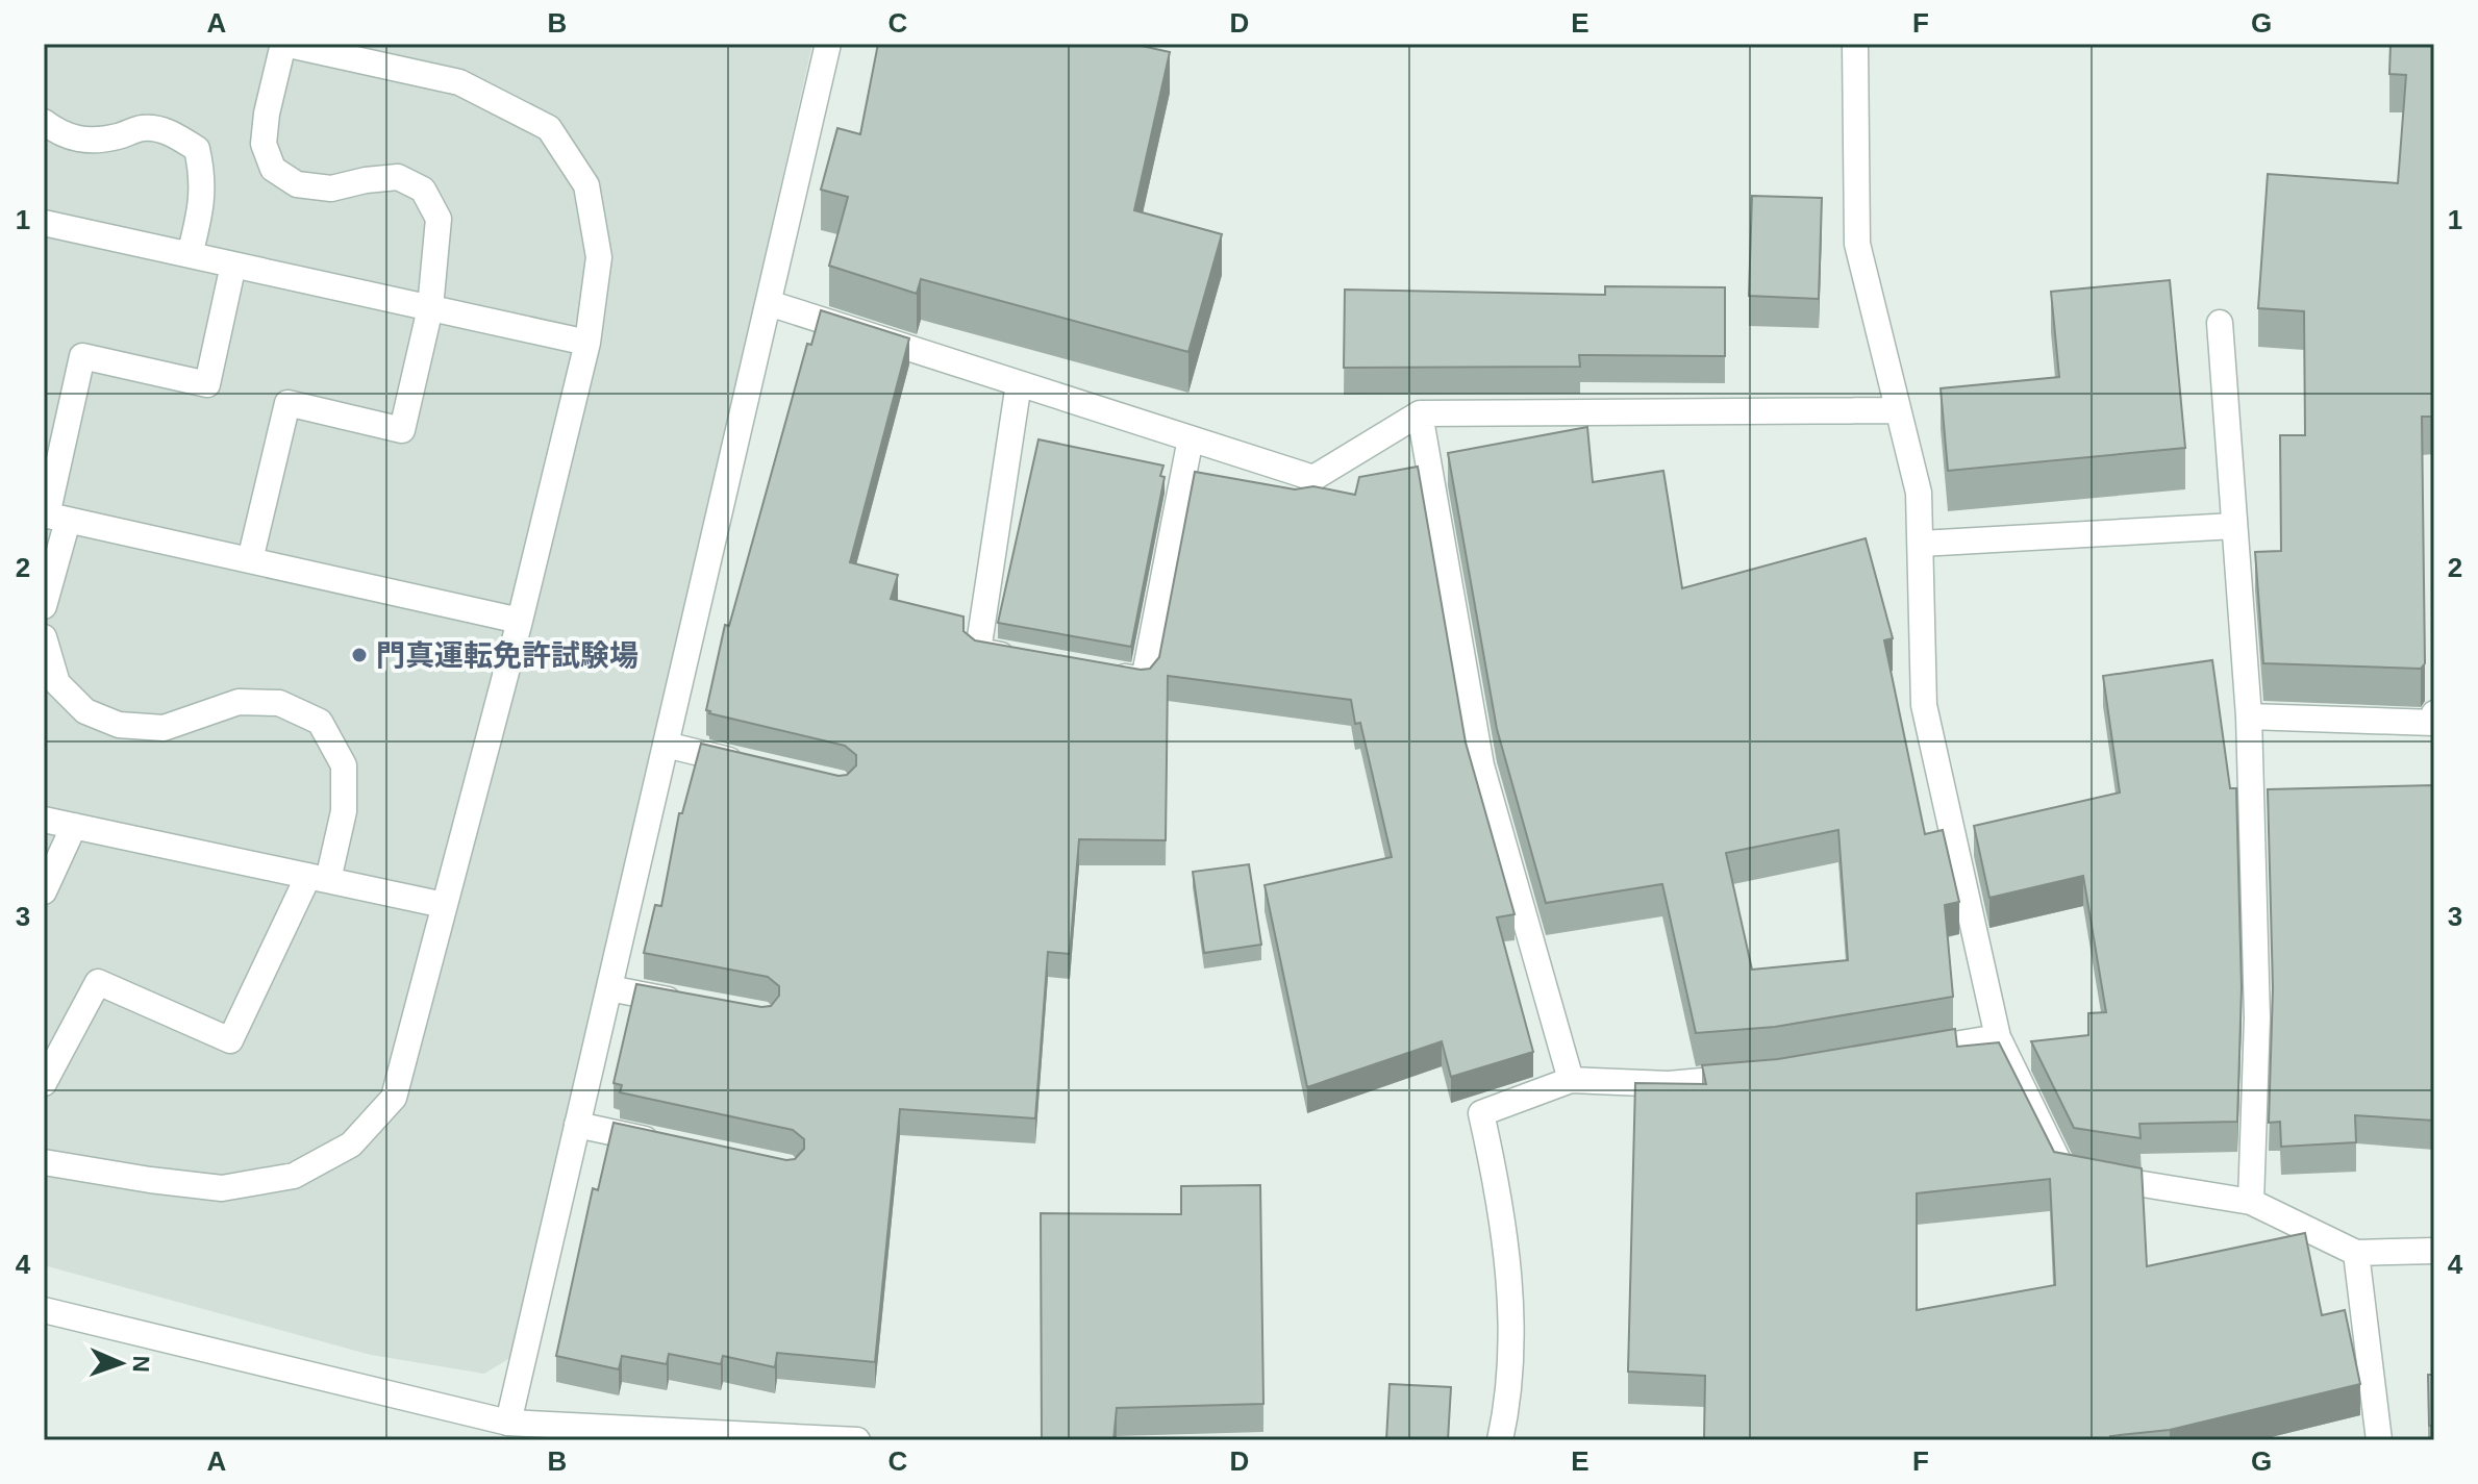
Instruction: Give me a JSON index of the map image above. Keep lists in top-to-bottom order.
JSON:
{
  "places": ["門真運転免許試験場"],
  "north": "right",
  "grid": {
    "columns": [
      "A",
      "B",
      "C",
      "D",
      "E",
      "F",
      "G"
    ],
    "rows": [
      "1",
      "2",
      "3",
      "4"
    ]
  }
}
